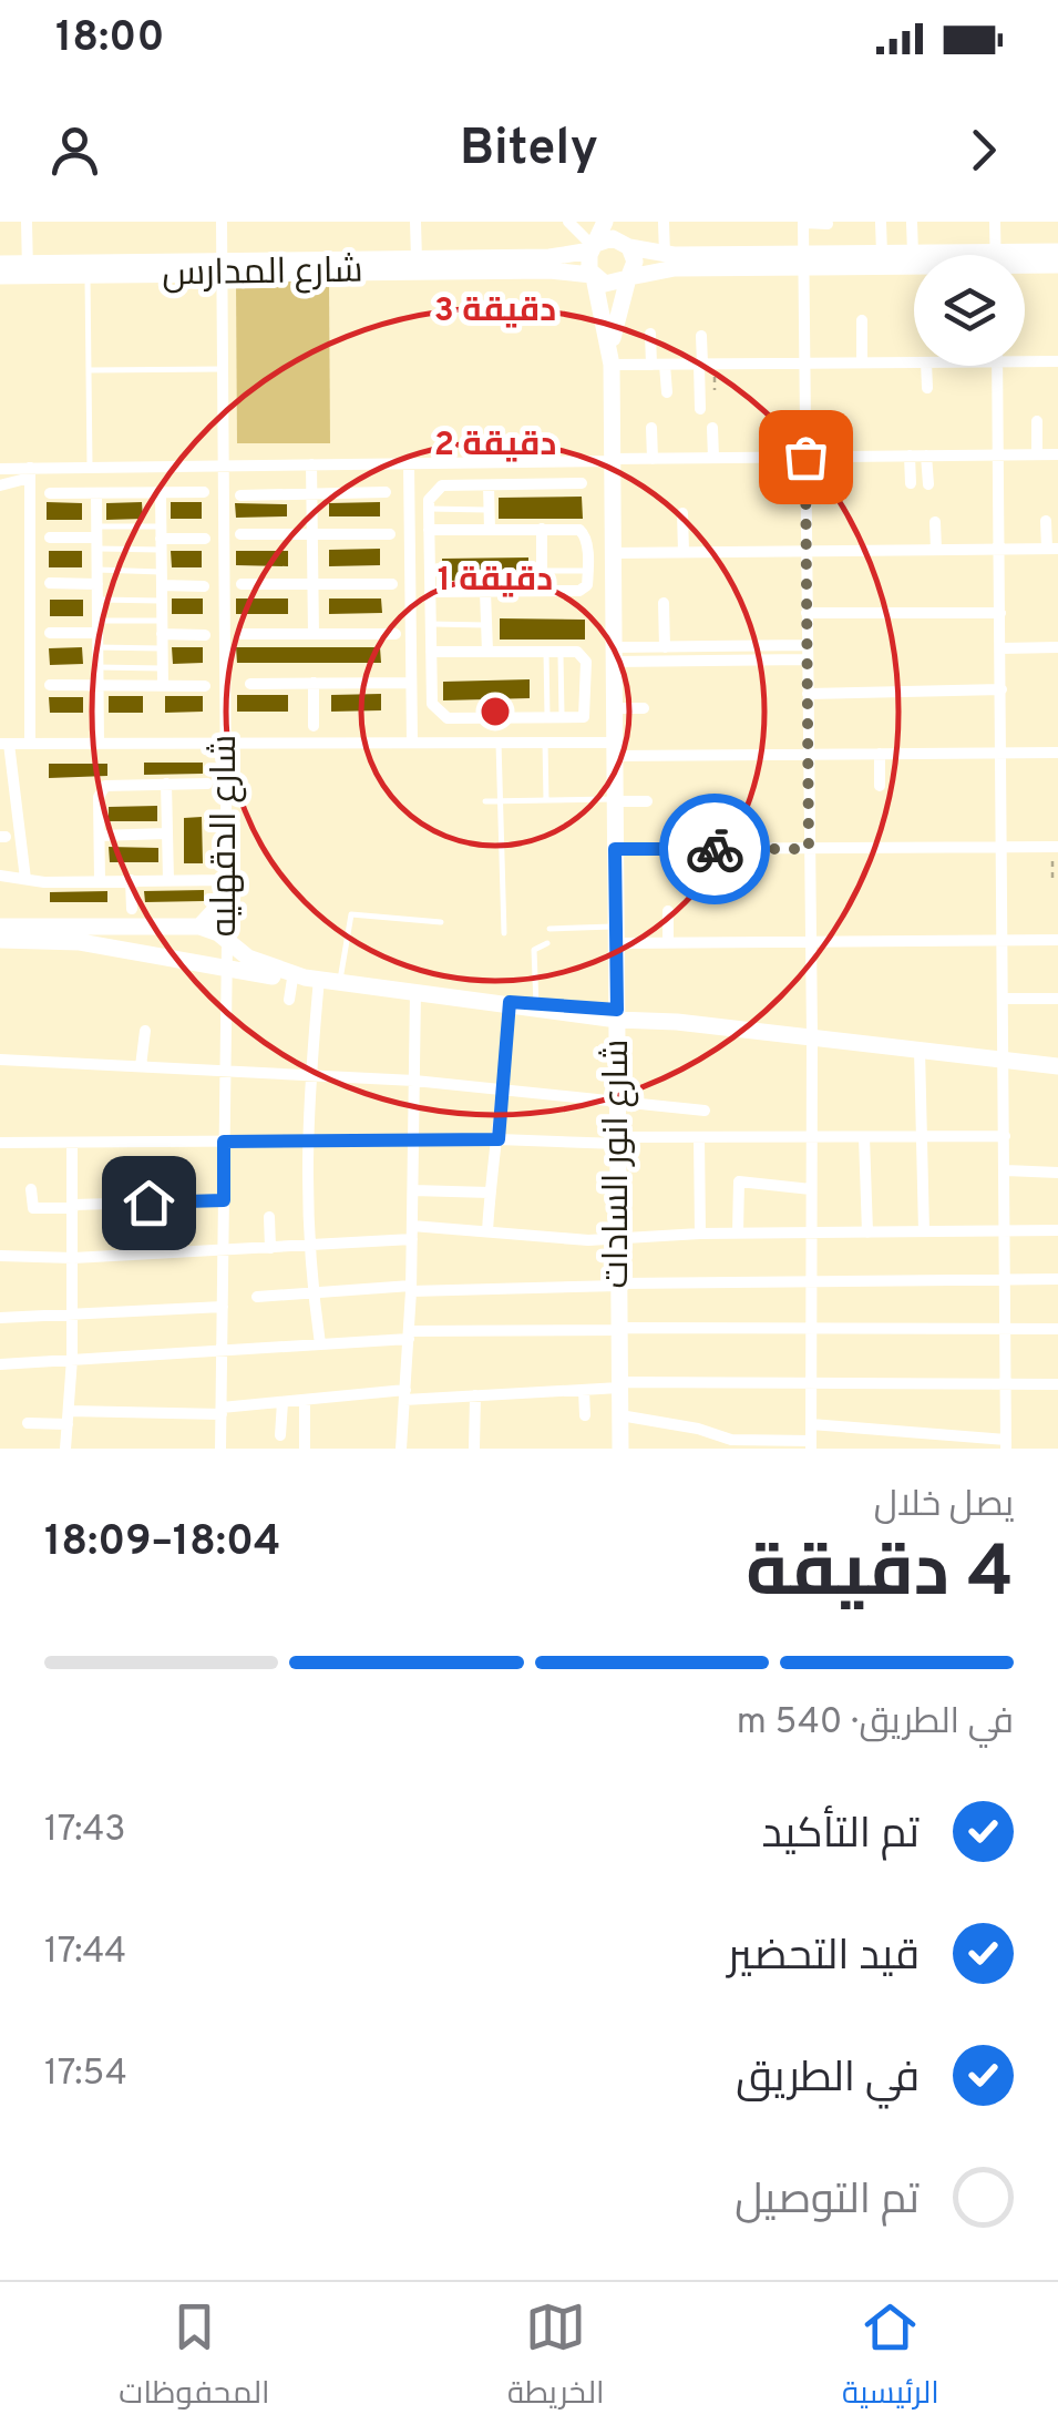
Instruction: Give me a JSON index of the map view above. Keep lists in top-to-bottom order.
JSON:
{
  "streets": {
    "street": ["شارع المدارس", "شارع الدقهليه", "شارع انور السادات"]
  },
  "crossings": [
    ["شارع المدارس", "شارع الدقهليه"],
    ["شارع المدارس", "شارع انور السادات"]
  ],
  "page": {
    "status": "18:00",
    "header": "Bitely",
    "heading": ["4 دقيقة", "يصل خلال", "18:04–18:09"],
    "bar": "في الطريق · 540 m",
    "list": [
      ["تم التأكيد", "17:43"],
      ["قيد التحضير", "17:44"],
      ["في الطريق", "17:54"],
      "تم التوصيل"
    ],
    "tabs": ["الرئيسية", "الخريطة", "المحفوظات"]
  },
  "rings": ["3 دقيقة", "2 دقيقة", "1 دقيقة"]
}
